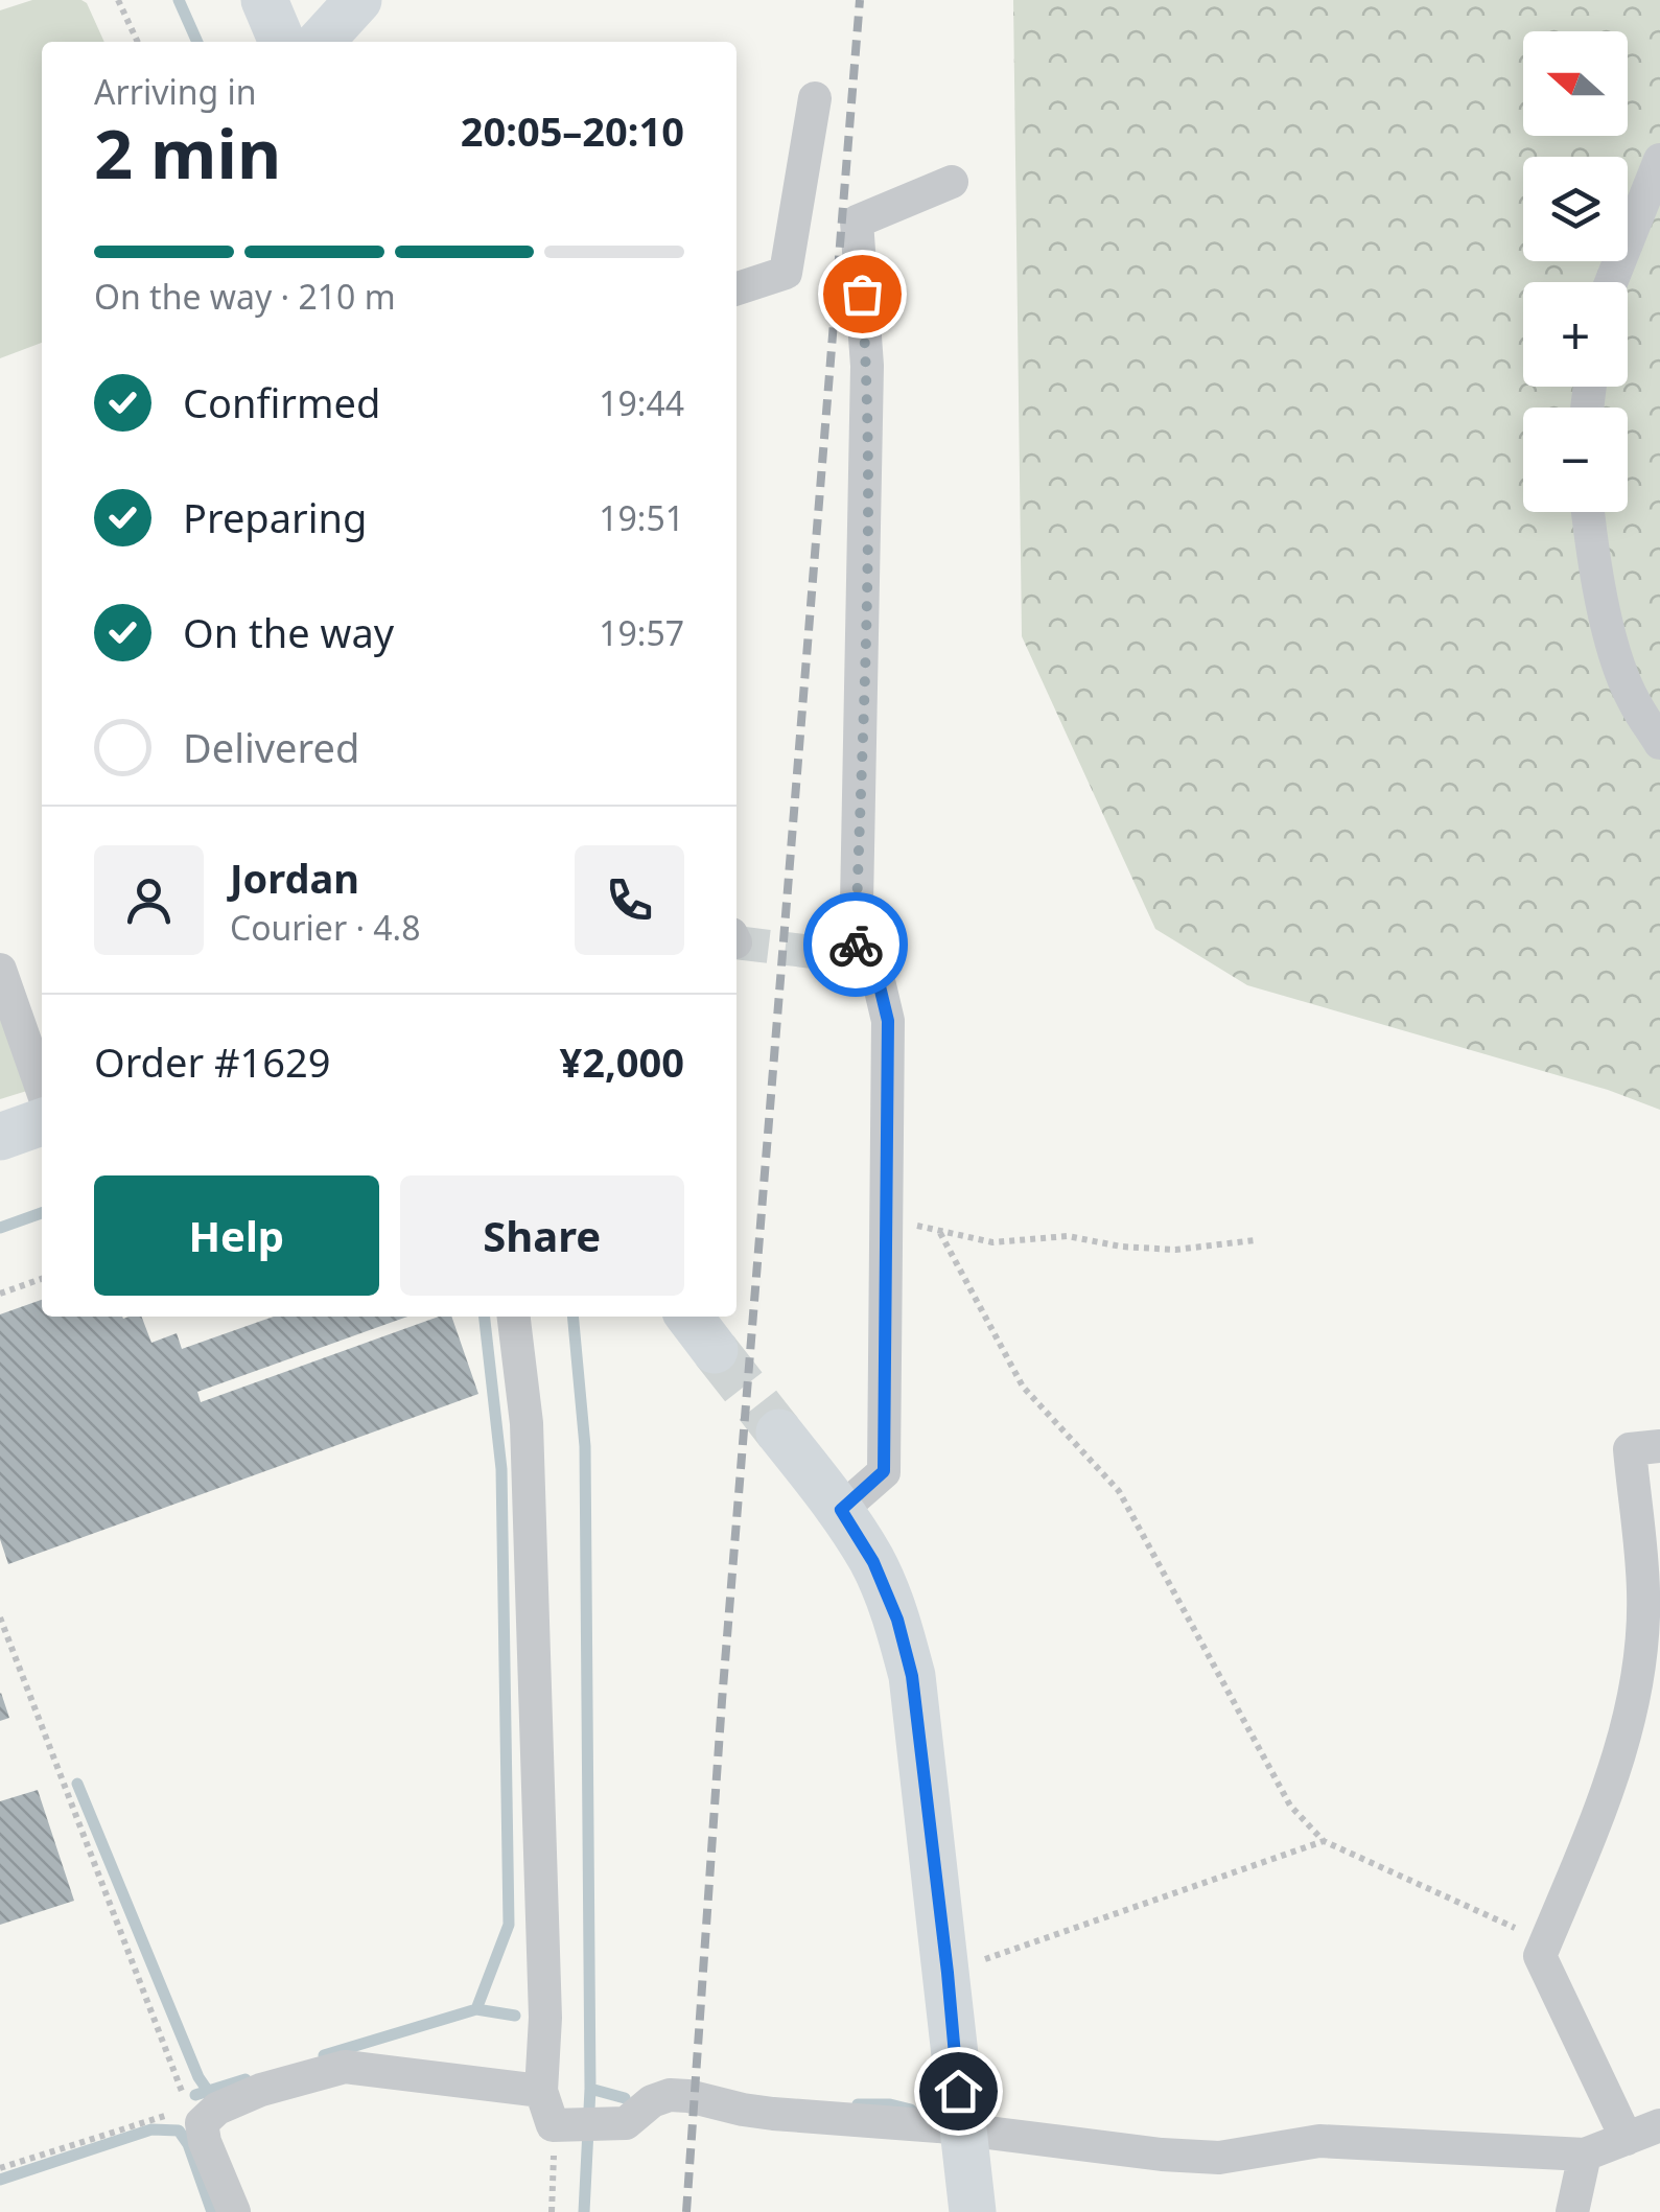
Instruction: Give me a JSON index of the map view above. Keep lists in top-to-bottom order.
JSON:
{
  "north": "left",
  "page": {
    "map_buttons": ["+", "−"],
    "heading": ["2 min", "Arriving in", "20:05–20:10"],
    "panel": [
      "Jordan",
      "Courier · 4.8",
      "Order #1629",
      "¥2,000"
    ],
    "bar": "On the way · 210 m",
    "list": [
      ["Confirmed", "19:44"],
      ["Preparing", "19:51"],
      ["On the way", "19:57"],
      "Delivered"
    ],
    "buttons": ["Help", "Share"]
  }
}
